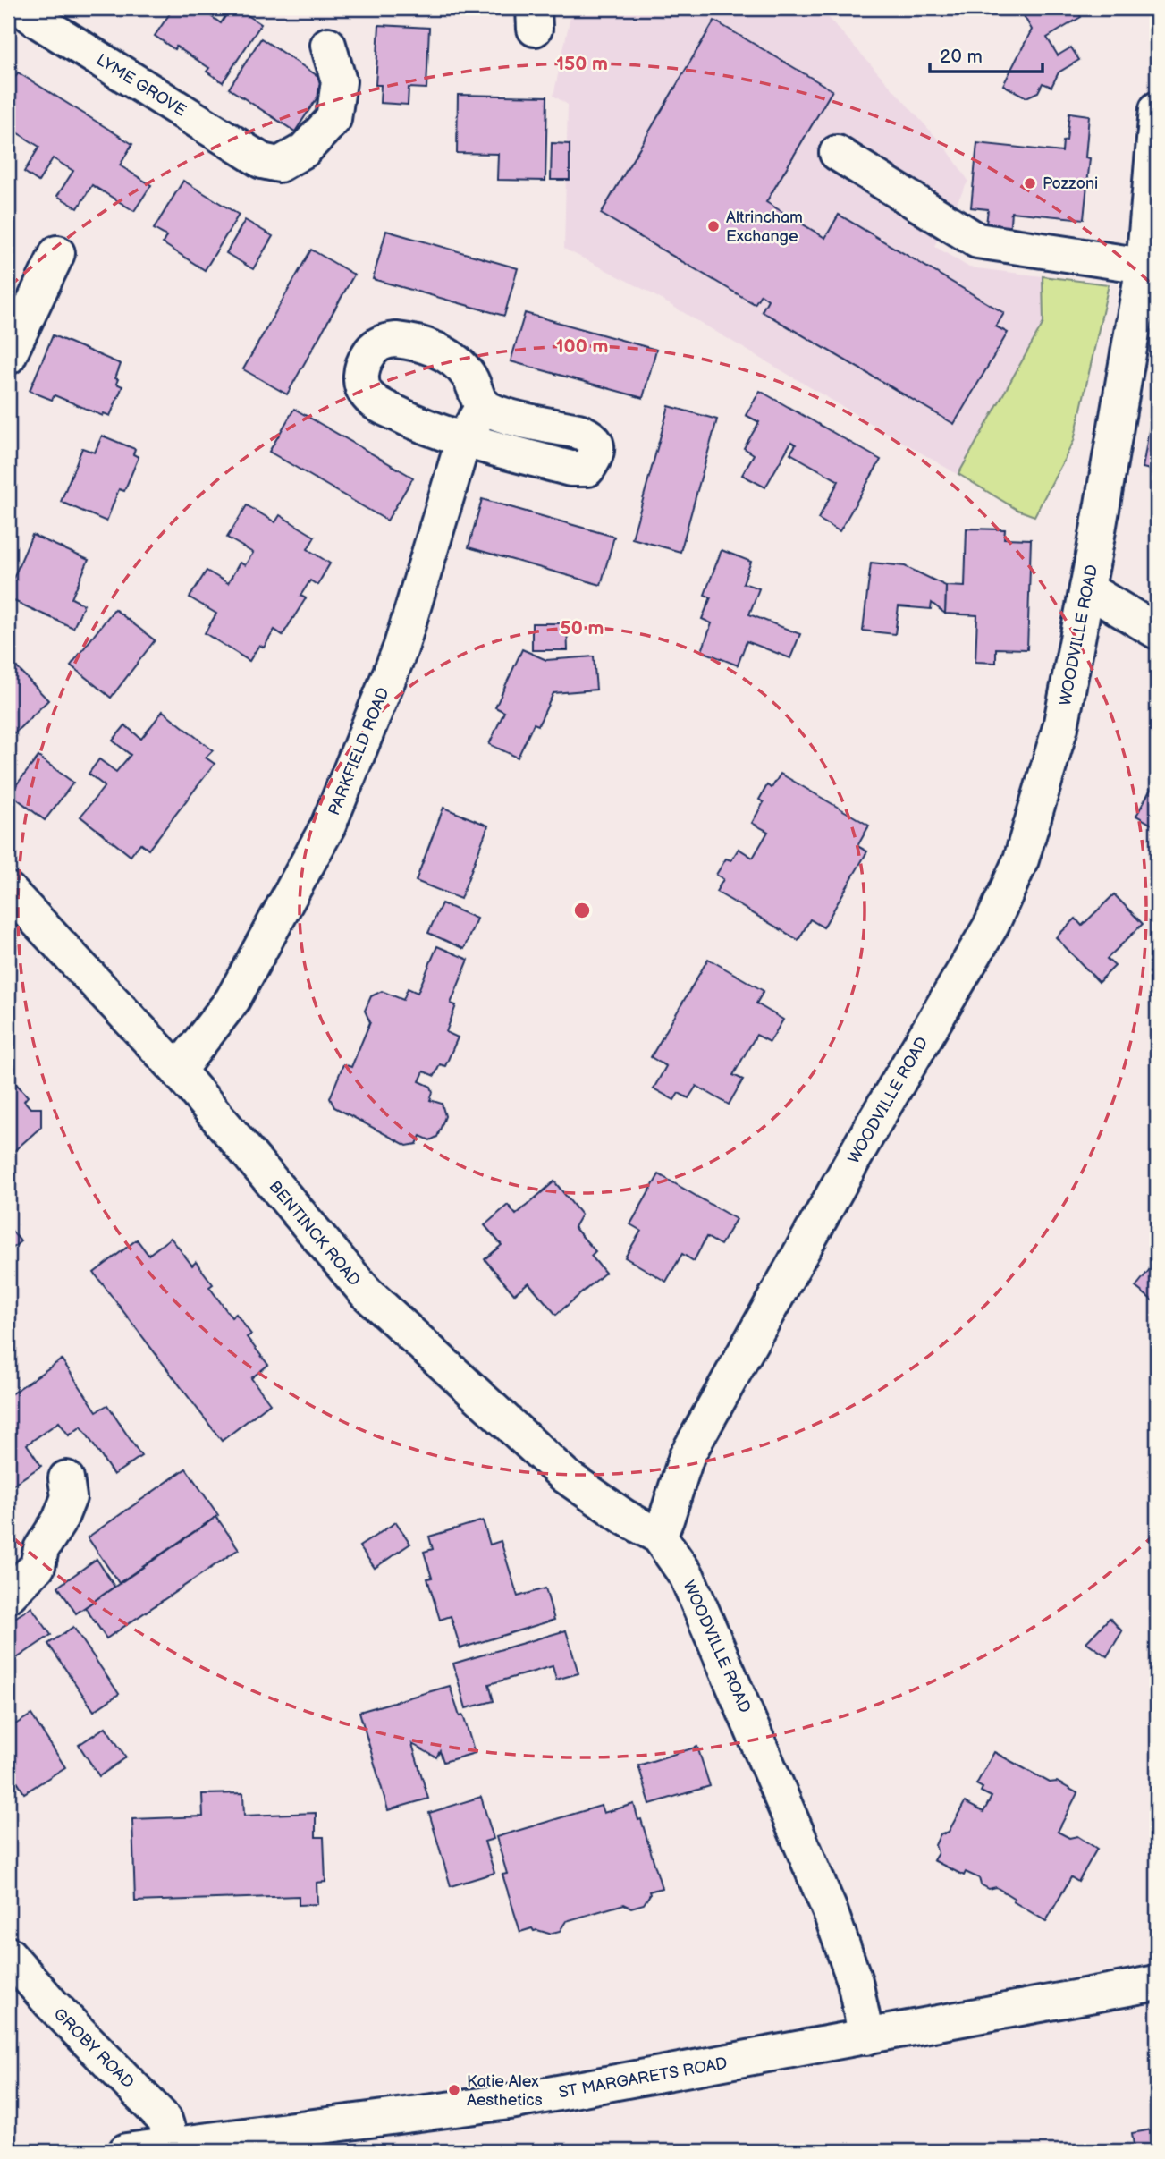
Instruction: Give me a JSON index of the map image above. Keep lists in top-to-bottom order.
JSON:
{
  "streets": {
    "street": [
      "LYME GROVE",
      "WOODVILLE ROAD",
      "PARKFIELD ROAD",
      "BENTINCK ROAD",
      "GROBY ROAD",
      "ST MARGARETS ROAD"
    ]
  },
  "crossings": [
    ["WOODVILLE ROAD", "BENTINCK ROAD"],
    ["WOODVILLE ROAD", "ST MARGARETS ROAD"],
    ["PARKFIELD ROAD", "BENTINCK ROAD"],
    ["GROBY ROAD", "ST MARGARETS ROAD"]
  ],
  "places": ["Pozzoni", "Altrincham Exchange", "Katie Alex Aesthetics"],
  "scale_bar": "20 m",
  "rings": ["150 m", "100 m", "50 m"]
}
